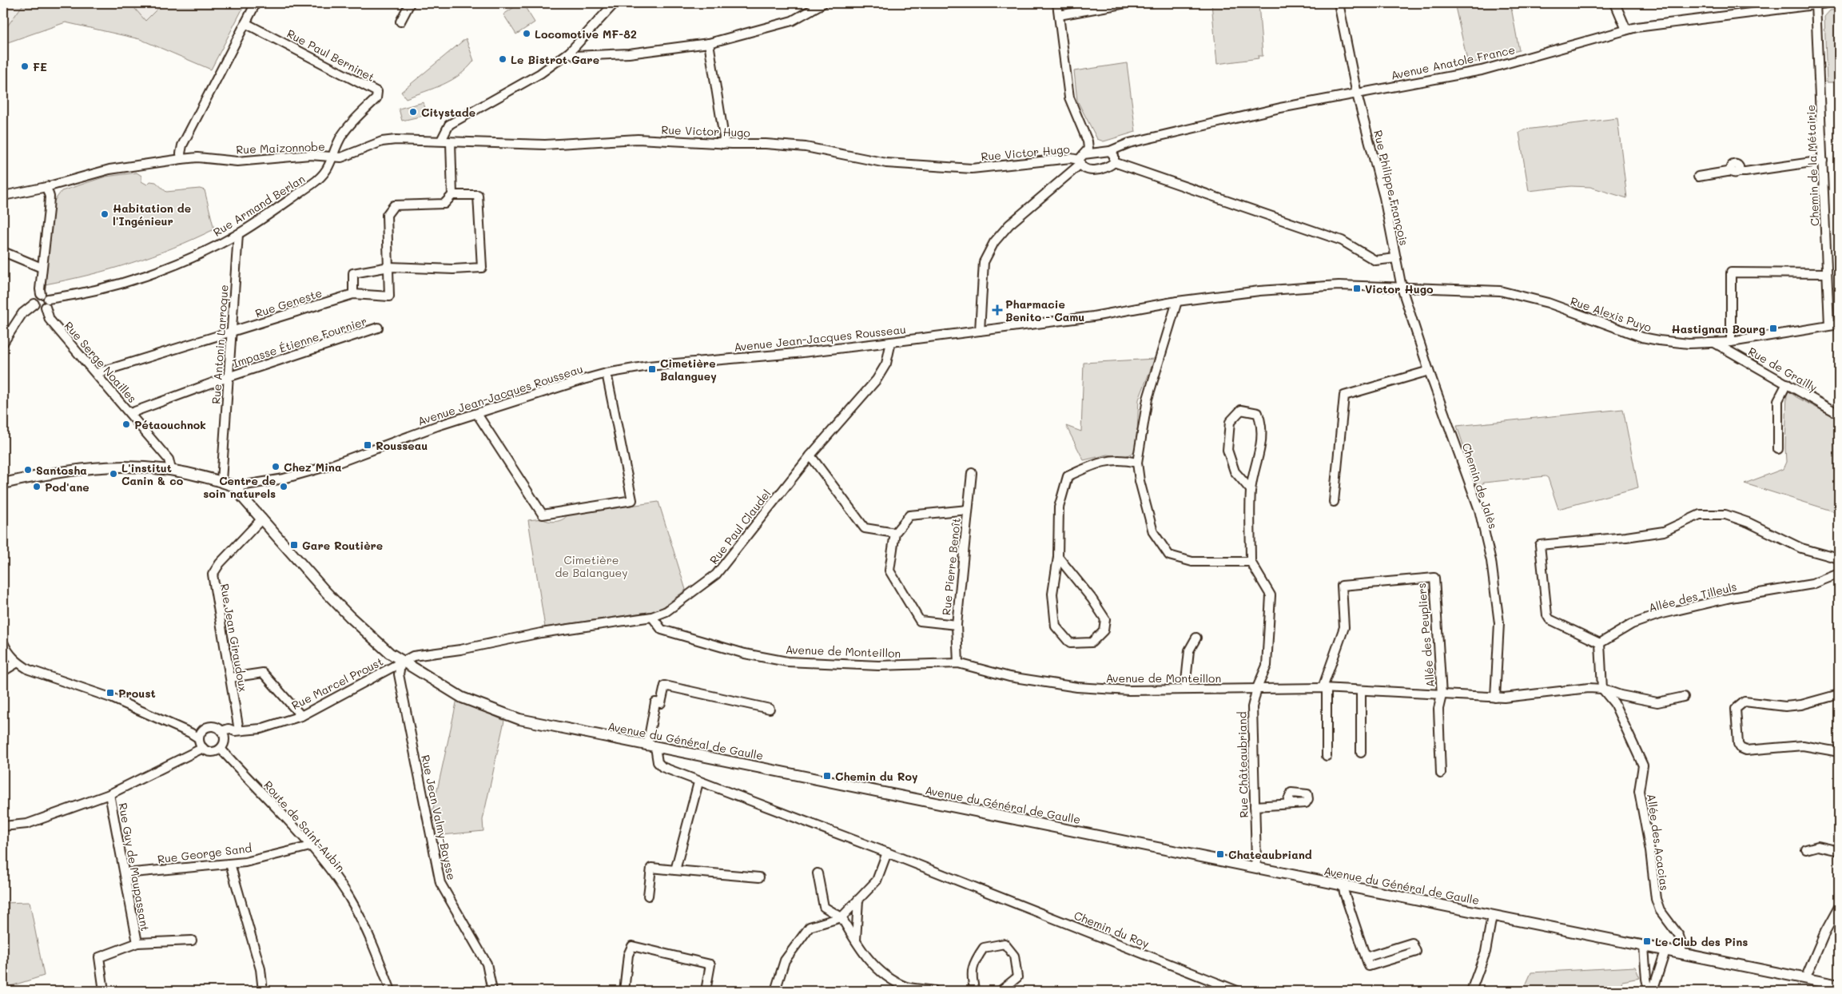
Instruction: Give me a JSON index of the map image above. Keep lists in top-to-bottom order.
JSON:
{
  "streets": {
    "main road": ["Avenue du Général de Gaulle"],
    "street": [
      "Rue Paul Berninet",
      "Avenue Anatole France",
      "Rue Victor Hugo",
      "Rue Maizonnobe",
      "Chemin de la Métairie",
      "Rue Philippe François",
      "Rue Armand Berlan",
      "Rue Geneste",
      "Rue Alexis Puyo",
      "Avenue Jean-Jacques Rousseau",
      "Impasse Étienne Fournier",
      "Rue Antonin Larroque",
      "Rue Serge Noailles",
      "Rue de Grailly",
      "Chemin de Jalès",
      "Rue Paul Claudel",
      "Rue Pierre Benoît",
      "Allée des Tilleuls",
      "Allée des Peupliers",
      "Rue Jean Giraudoux",
      "Avenue de Monteillon",
      "Rue Marcel Proust",
      "Rue Châteaubriand",
      "Rue Jean Valmy-Baysse",
      "Route de Saint-Aubin",
      "Allée des Acacias",
      "Rue George Sand",
      "Rue Guy de Maupassant",
      "Chemin du Roy"
    ]
  },
  "crossings": [
    ["Rue Paul Berninet", "Rue Victor Hugo"],
    ["Rue Paul Berninet", "Rue Maizonnobe"],
    ["Rue Paul Berninet", "Rue Armand Berlan"],
    ["Avenue Anatole France", "Rue Victor Hugo"],
    ["Avenue Anatole France", "Chemin de la Métairie"],
    ["Avenue Anatole France", "Rue Philippe François"],
    ["Rue Victor Hugo", "Rue Maizonnobe"],
    ["Rue Victor Hugo", "Rue Armand Berlan"],
    ["Rue Maizonnobe", "Rue Armand Berlan"],
    ["Chemin de la Métairie", "Rue Alexis Puyo"],
    ["Rue Philippe François", "Rue Alexis Puyo"],
    ["Rue Philippe François", "Avenue Jean-Jacques Rousseau"],
    ["Rue Philippe François", "Chemin de Jalès"],
    ["Rue Armand Berlan", "Rue Antonin Larroque"],
    ["Rue Armand Berlan", "Rue Serge Noailles"],
    ["Rue Geneste", "Rue Antonin Larroque"],
    ["Rue Geneste", "Rue Serge Noailles"],
    ["Rue Alexis Puyo", "Avenue Jean-Jacques Rousseau"],
    ["Rue Alexis Puyo", "Rue de Grailly"],
    ["Rue Alexis Puyo", "Chemin de Jalès"],
    ["Avenue Jean-Jacques Rousseau", "Chemin de Jalès"],
    ["Avenue Jean-Jacques Rousseau", "Rue Paul Claudel"],
    ["Avenue Jean-Jacques Rousseau", "Avenue du Général de Gaulle"],
    ["Impasse Étienne Fournier", "Rue Antonin Larroque"],
    ["Impasse Étienne Fournier", "Rue Serge Noailles"],
    ["Chemin de Jalès", "Avenue de Monteillon"],
    ["Rue Paul Claudel", "Avenue de Monteillon"],
    ["Rue Paul Claudel", "Rue Marcel Proust"],
    ["Rue Paul Claudel", "Avenue du Général de Gaulle"],
    ["Rue Paul Claudel", "Rue Jean Valmy-Baysse"],
    ["Rue Pierre Benoît", "Avenue de Monteillon"],
    ["Allée des Peupliers", "Avenue de Monteillon"],
    ["Rue Jean Giraudoux", "Rue Marcel Proust"],
    ["Rue Jean Giraudoux", "Avenue du Général de Gaulle"],
    ["Avenue de Monteillon", "Rue Châteaubriand"],
    ["Avenue de Monteillon", "Allée des Acacias"],
    ["Rue Marcel Proust", "Avenue du Général de Gaulle"],
    ["Rue Marcel Proust", "Rue Jean Valmy-Baysse"],
    ["Avenue du Général de Gaulle", "Rue Châteaubriand"],
    ["Avenue du Général de Gaulle", "Rue Jean Valmy-Baysse"],
    ["Avenue du Général de Gaulle", "Allée des Acacias"],
    ["Avenue du Général de Gaulle", "Chemin du Roy"],
    ["Route de Saint-Aubin", "Rue George Sand"],
    ["Rue George Sand", "Rue Guy de Maupassant"]
  ],
  "parks": ["Cimetière de Balanguey"],
  "places": {
    "other": [
      "Locomotive MF-82",
      "Le Bistrot Gare",
      "FE",
      "Citystade",
      "Habitation de l'Ingénieur",
      "Pétaouchnok",
      "Chez Mina",
      "Santosha",
      "L'institut Canin & co",
      "Pod'ane",
      "Centre de soin naturels"
    ],
    "transit": [
      "Victor Hugo",
      "Hastignan Bourg",
      "Cimetière Balanguey",
      "Rousseau",
      "Gare Routière",
      "Proust",
      "Chemin du Roy",
      "Chateaubriand",
      "Le Club des Pins"
    ],
    "health": ["Pharmacie Benito - Camu"]
  }
}
